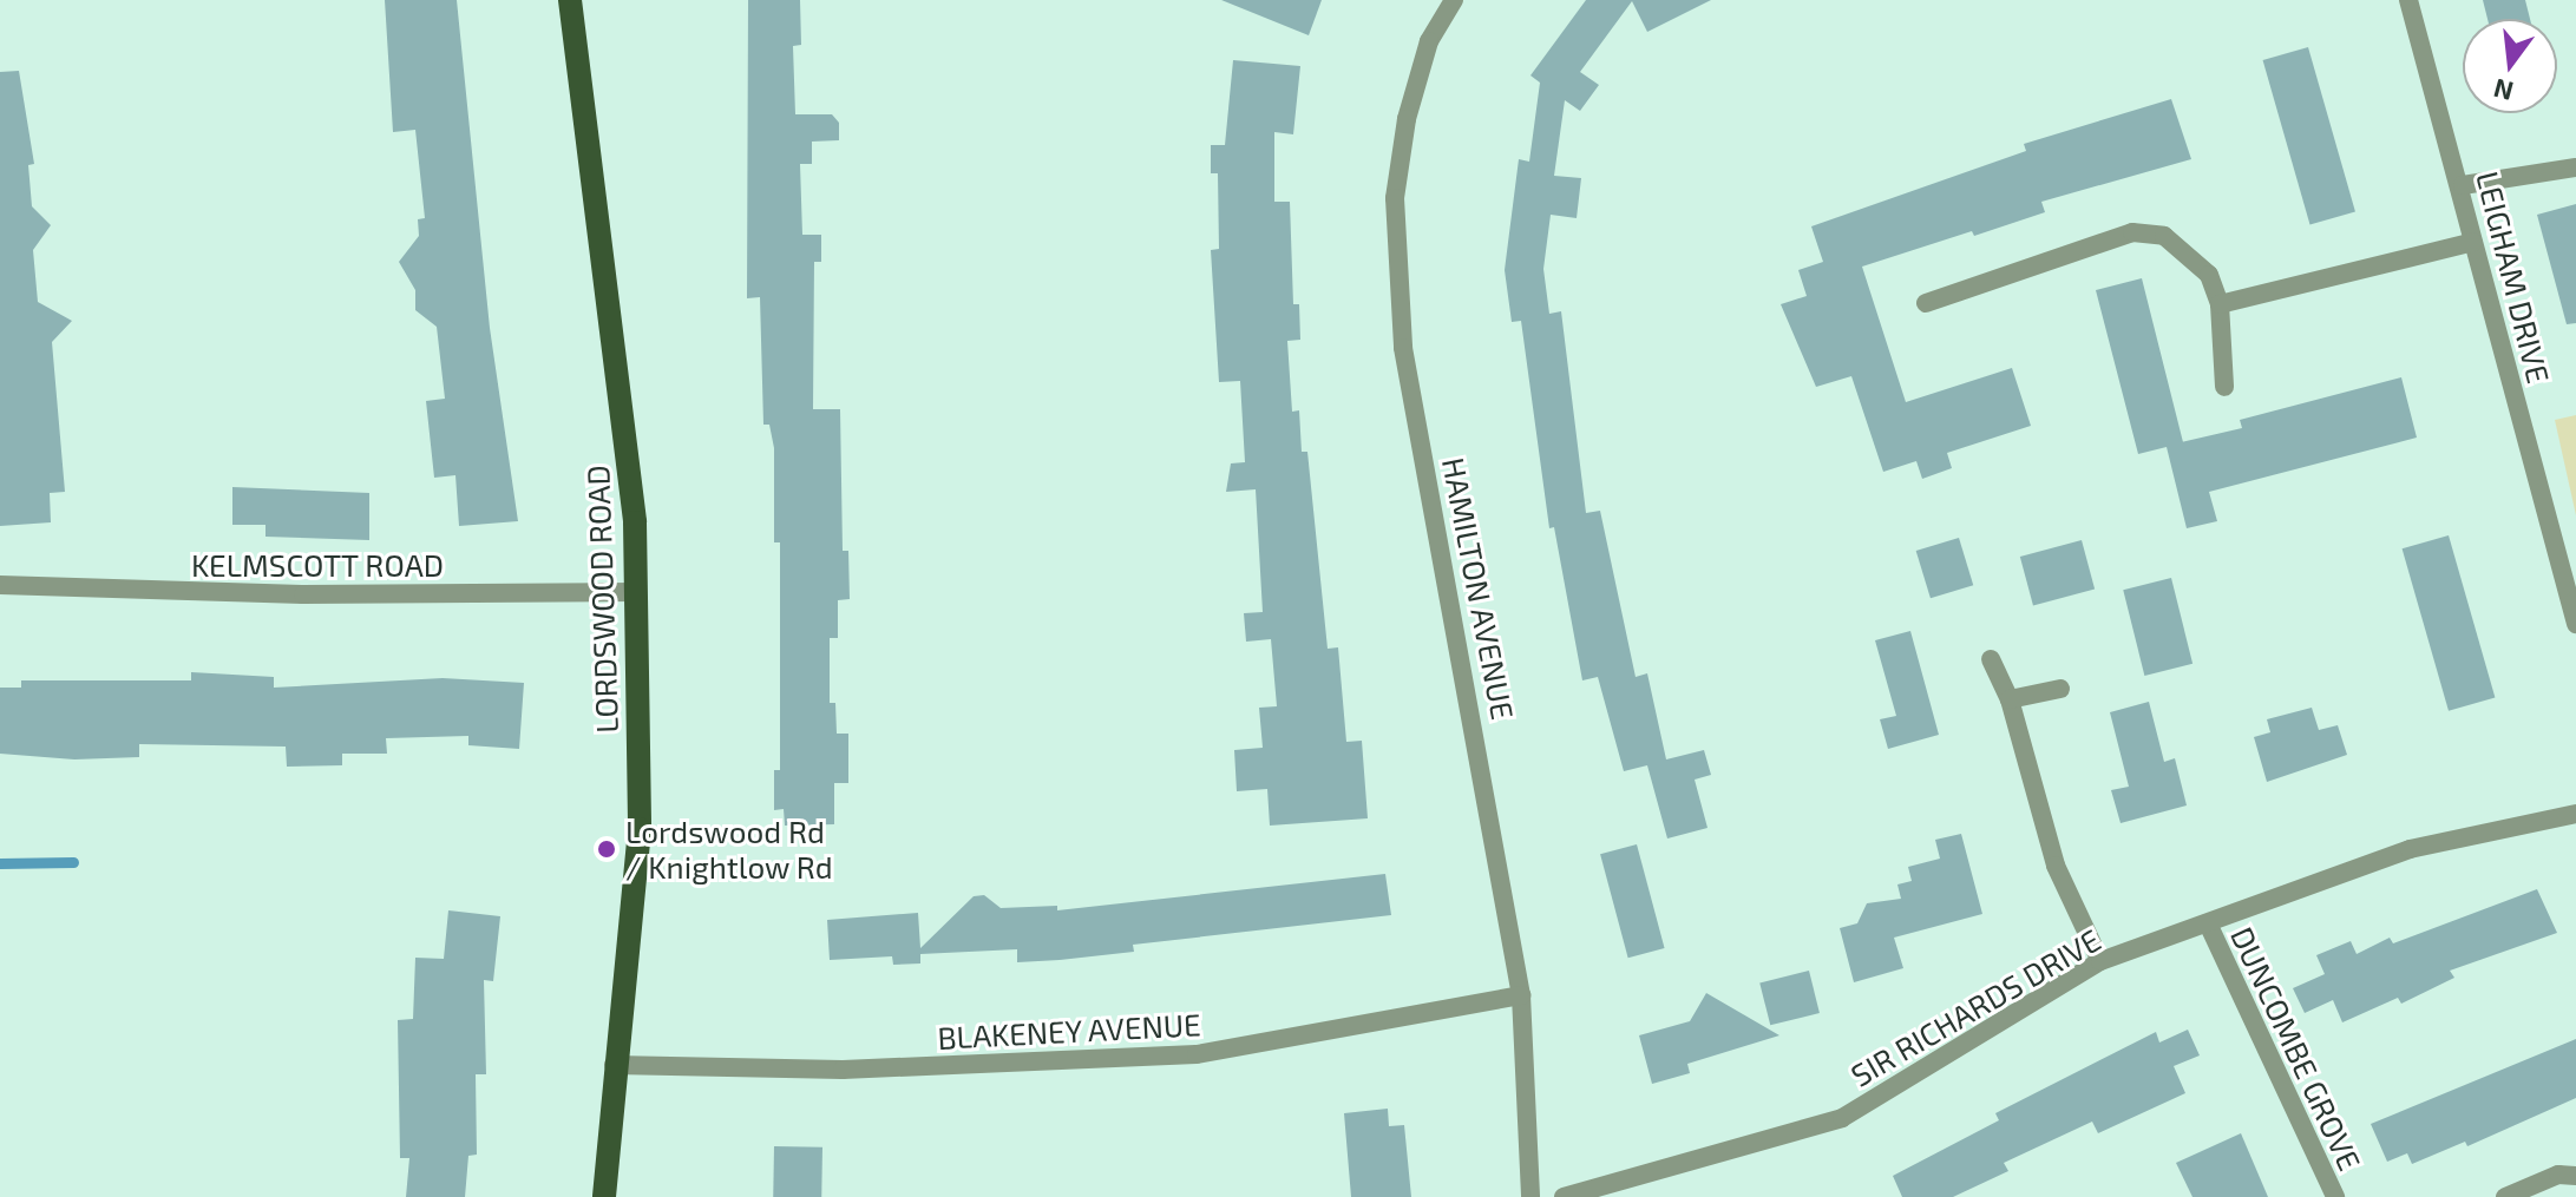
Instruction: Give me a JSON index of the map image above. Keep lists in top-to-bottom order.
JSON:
{
  "streets": {
    "main road": ["LORDSWOOD ROAD"],
    "street": [
      "LEIGHAM DRIVE",
      "KELMSCOTT ROAD",
      "HAMILTON AVENUE",
      "SIR RICHARDS DRIVE",
      "BLAKENEY AVENUE",
      "DUNCOMBE GROVE"
    ]
  },
  "crossings": [
    ["KELMSCOTT ROAD", "LORDSWOOD ROAD"],
    ["HAMILTON AVENUE", "BLAKENEY AVENUE"],
    ["LORDSWOOD ROAD", "BLAKENEY AVENUE"],
    ["SIR RICHARDS DRIVE", "DUNCOMBE GROVE"]
  ],
  "places": ["Lordswood Rd / Knightlow Rd"],
  "north": "bottom"
}
